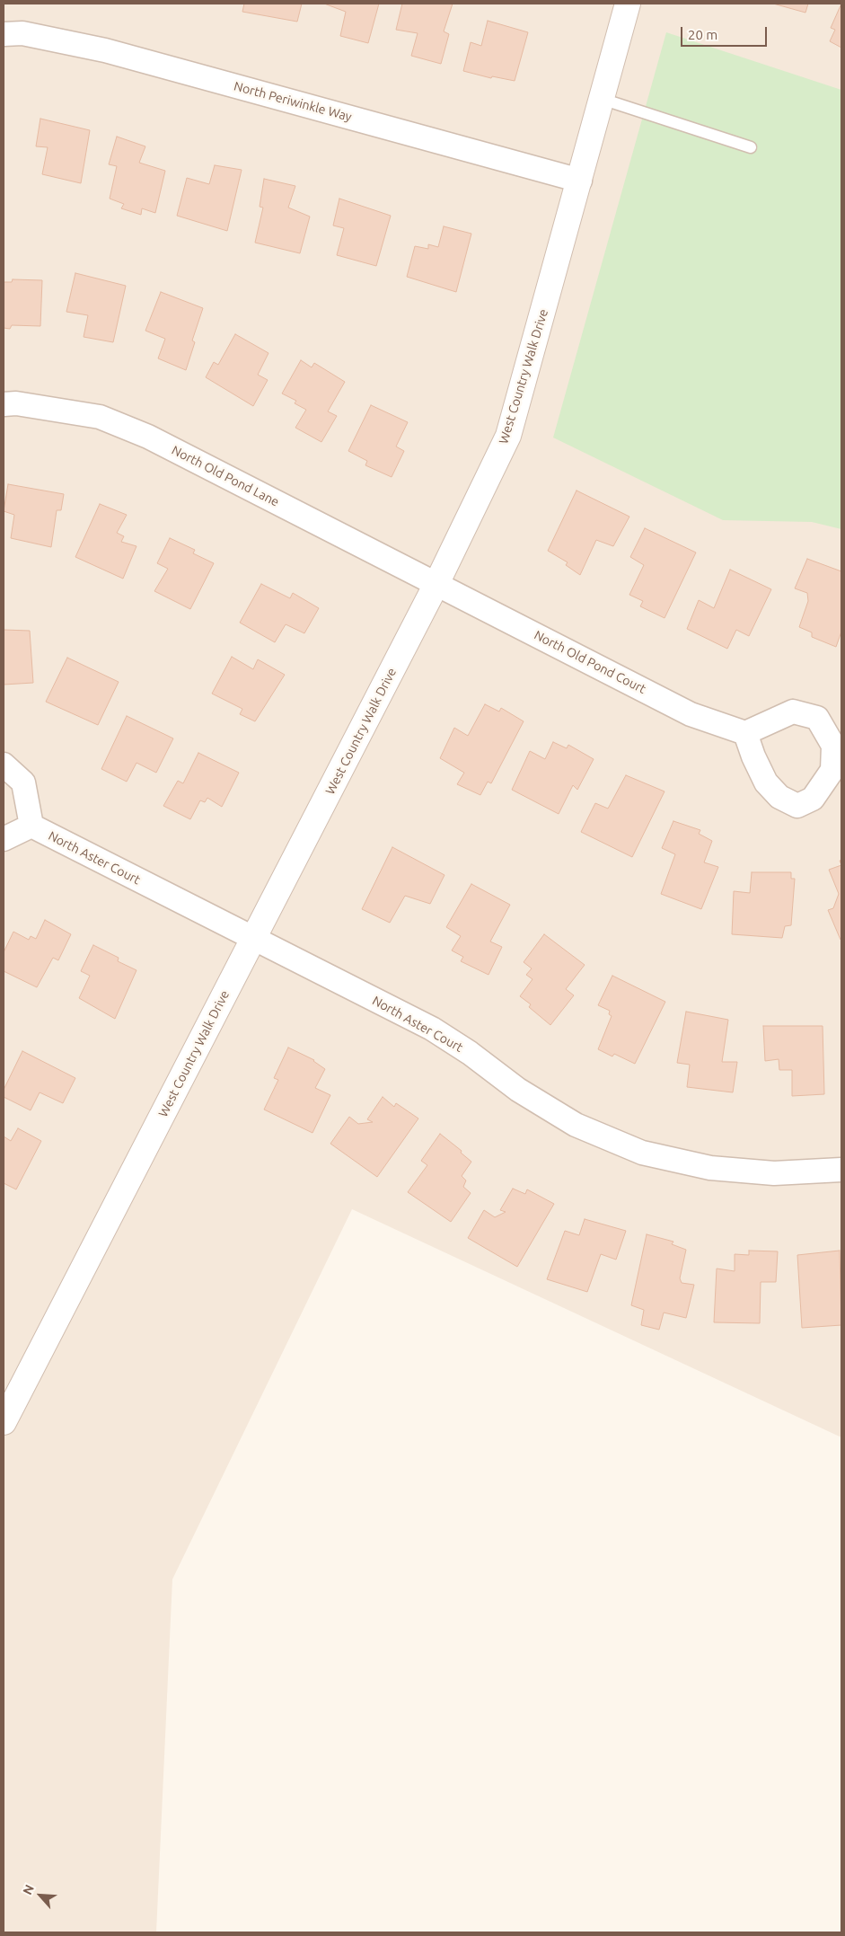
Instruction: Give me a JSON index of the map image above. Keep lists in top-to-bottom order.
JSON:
{
  "streets": {
    "street": [
      "North Periwinkle Way",
      "West Country Walk Drive",
      "North Old Pond Lane",
      "North Old Pond Court",
      "North Aster Court"
    ]
  },
  "crossings": [
    ["North Periwinkle Way", "West Country Walk Drive"],
    ["West Country Walk Drive", "North Old Pond Lane"],
    ["West Country Walk Drive", "North Old Pond Court"],
    ["West Country Walk Drive", "North Aster Court"],
    ["North Old Pond Lane", "North Old Pond Court"]
  ],
  "scale_bar": "20 m",
  "north": "top left"
}
